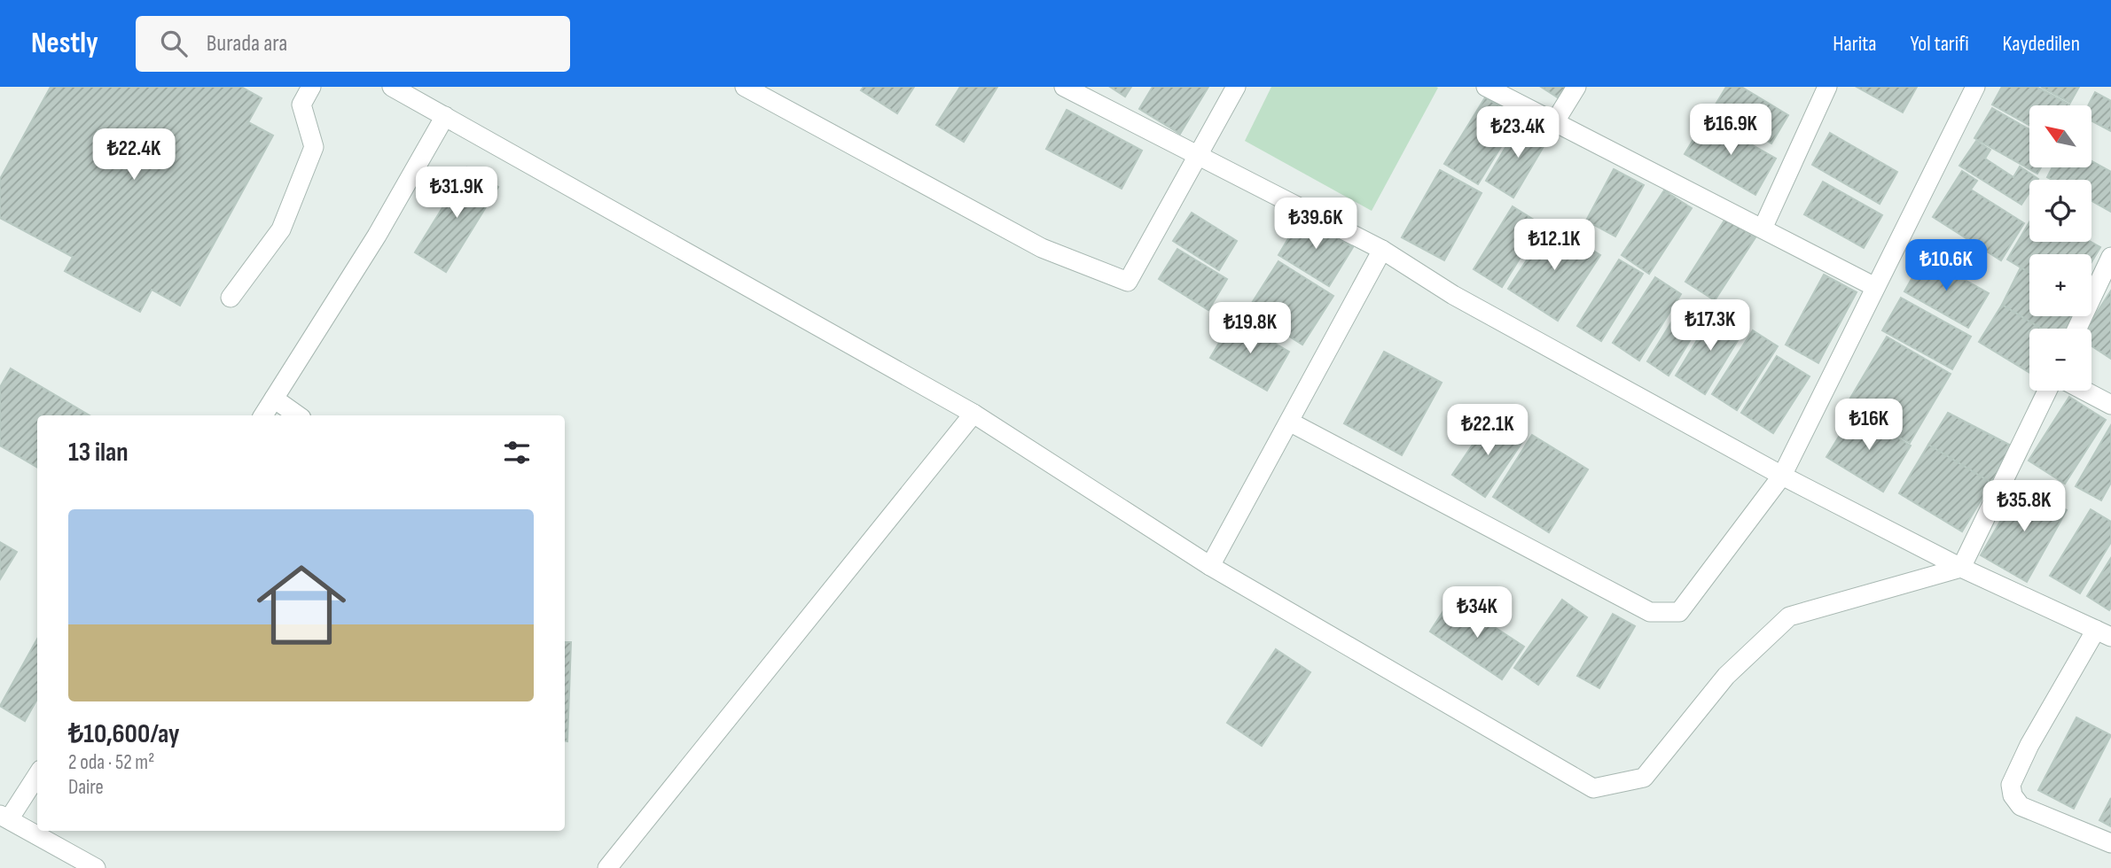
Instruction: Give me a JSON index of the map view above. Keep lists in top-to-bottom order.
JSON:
{
  "north": "top left",
  "page": {
    "header": "Nestly",
    "search": "Burada ara",
    "nav": ["Harita", "Yol tarifi", "Kaydedilen"],
    "price": [
      "₺16.9K",
      "₺23.4K",
      "₺22.4K",
      "₺31.9K",
      "₺39.6K",
      "₺12.1K",
      "₺10.6K",
      "₺17.3K",
      "₺19.8K",
      "₺16K",
      "₺22.1K",
      "₺35.8K",
      "₺34K"
    ],
    "map_buttons": ["+", "−"],
    "heading": "13 ilan",
    "list": [
      {
        "name": "₺10,600/ay",
        "note": "2 oda · 52 m² · Daire"
      }
    ]
  }
}
